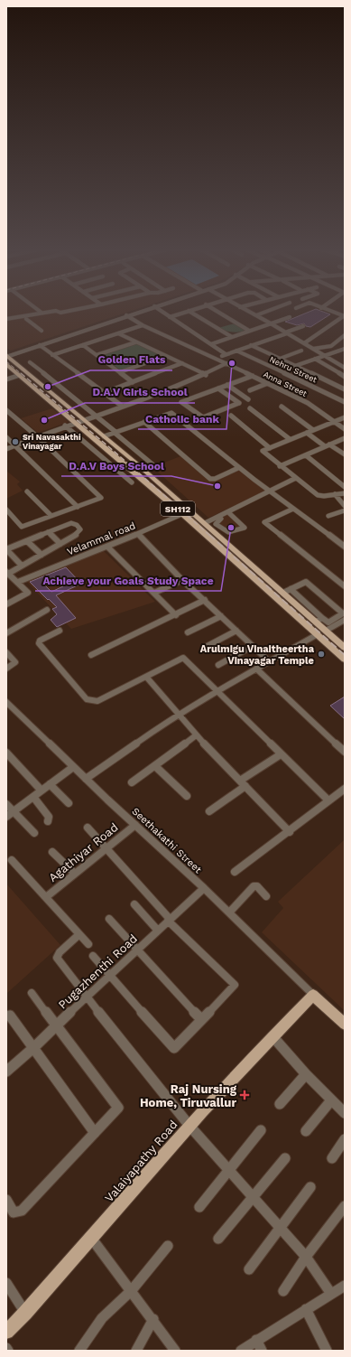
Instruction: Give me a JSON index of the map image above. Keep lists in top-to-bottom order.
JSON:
{
  "streets": {
    "main road": ["SH112", "Valaiyapathy Road"],
    "street": [
      "Nehru Street",
      "Anna Street",
      "Velammal road",
      "Seethakathi Street",
      "Agathiyar Road",
      "Pugazhenthi Road"
    ]
  },
  "crossings": [
    ["SH112", "Velammal road"],
    ["Seethakathi Street", "Agathiyar Road"],
    ["Seethakathi Street", "Pugazhenthi Road"],
    ["Seethakathi Street", "Valaiyapathy Road"]
  ],
  "places": {
    "other": [
      "Catholic bank",
      "Golden Flats",
      "D.A.V Girls School",
      "Sri Navasakthi Vinayagar",
      "D.A.V Boys School",
      "Achieve your Goals Study Space",
      "Arulmigu Vinaitheertha Vinayagar Temple"
    ],
    "health": ["Raj Nursing Home, Tiruvallur"]
  }
}
